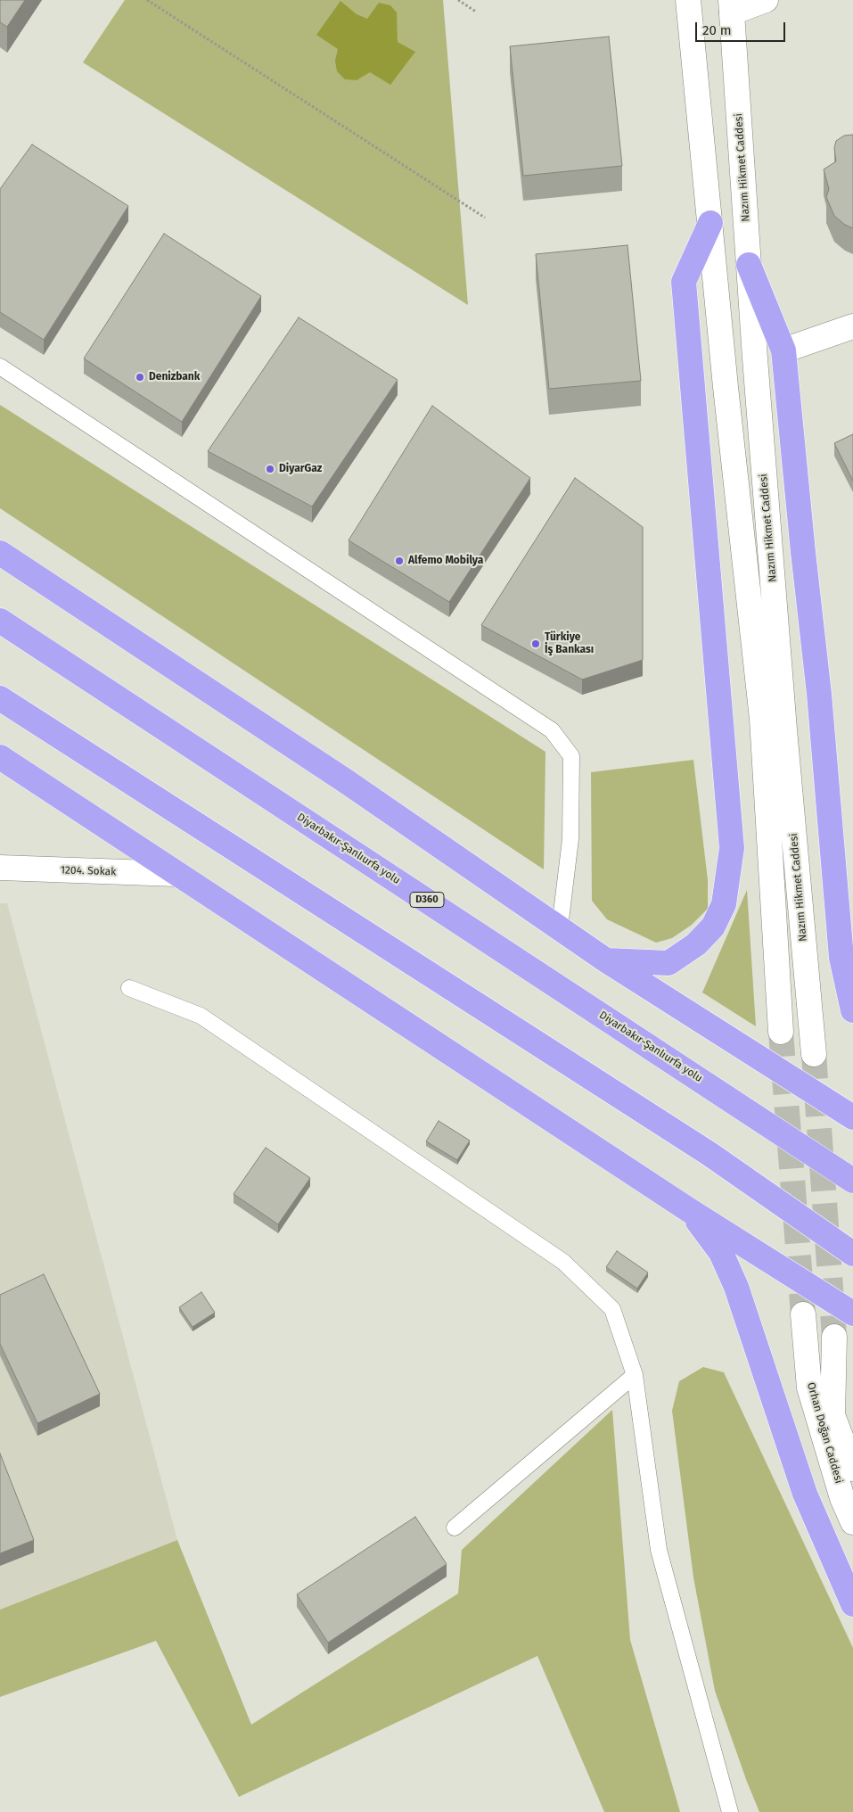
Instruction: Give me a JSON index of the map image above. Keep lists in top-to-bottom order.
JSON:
{
  "streets": {
    "highway": ["Diyarbakır-Şanlıurfa yolu", "D360"],
    "main road": ["Nazım Hikmet Caddesi", "1204. Sokak", "Orhan Doğan Caddesi"]
  },
  "places": [
    "Denizbank",
    "DiyarGaz",
    "Alfemo Mobilya",
    "Türkiye İş Bankası"
  ],
  "scale_bar": "20 m"
}
